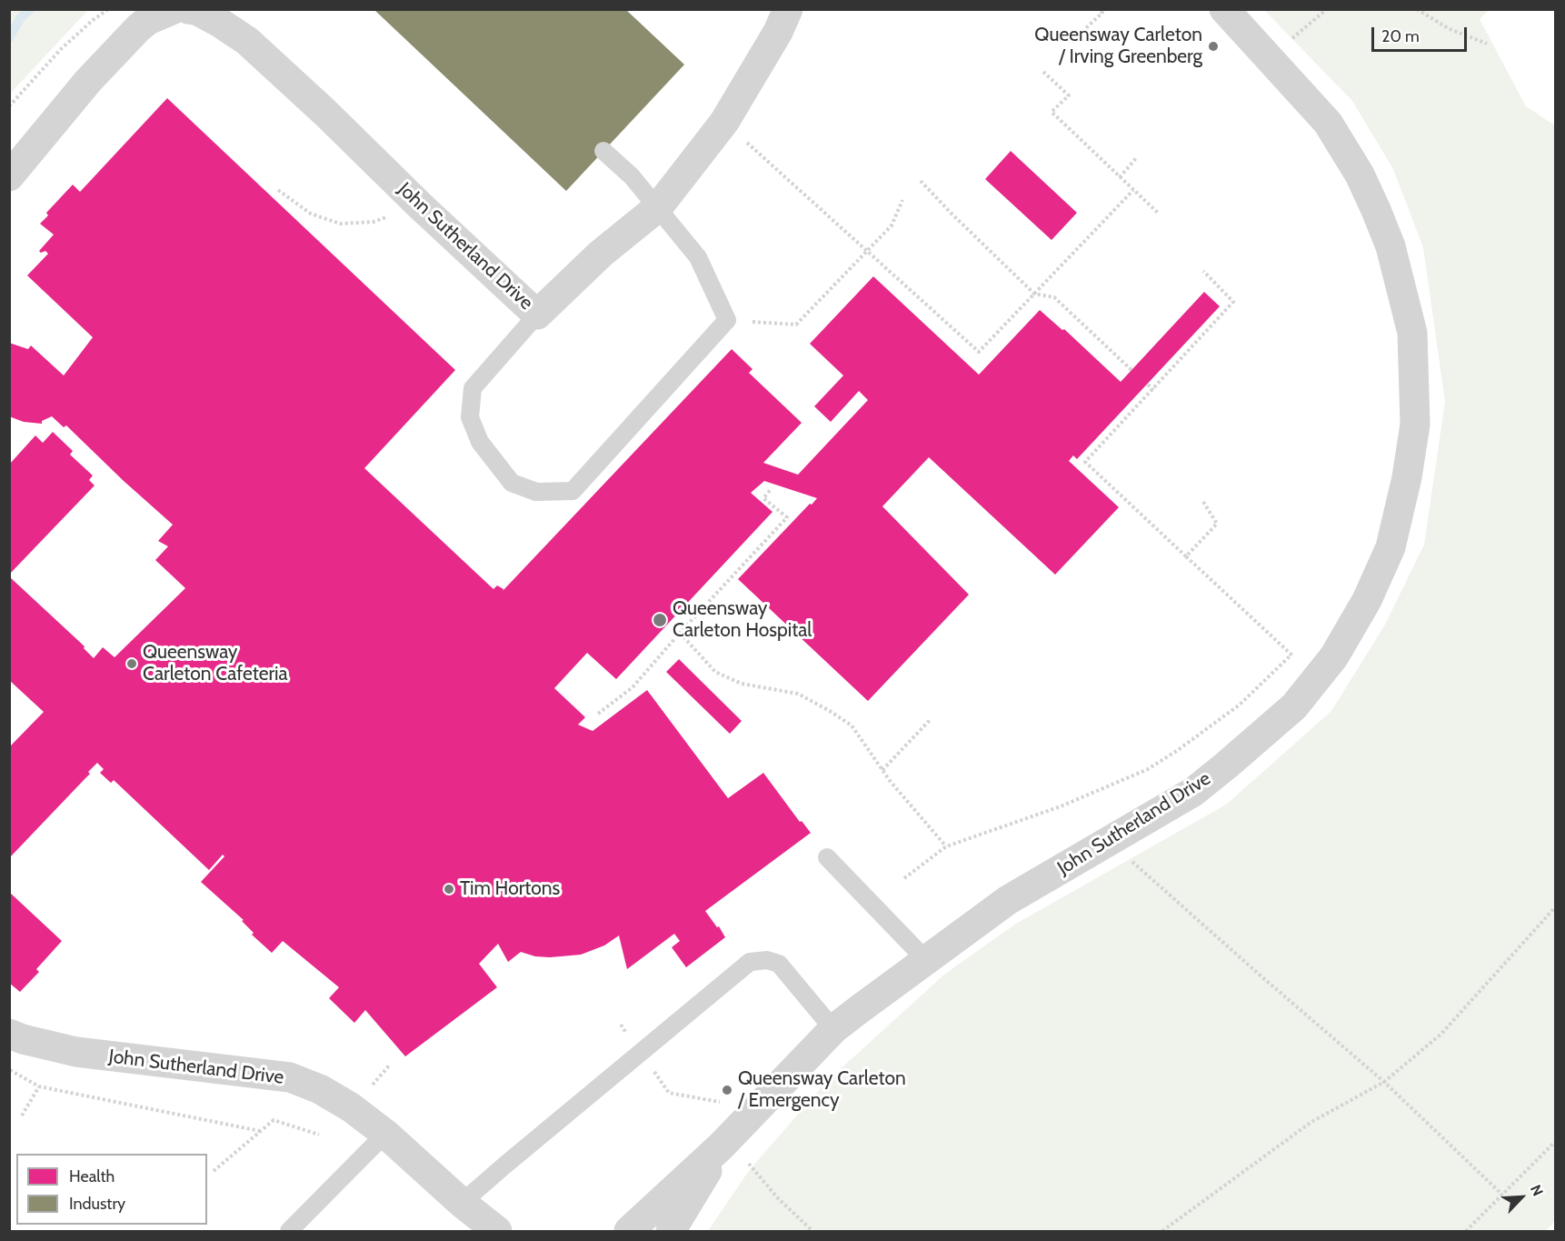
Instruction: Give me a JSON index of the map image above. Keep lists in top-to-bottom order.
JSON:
{
  "streets": {
    "street": ["John Sutherland Drive"]
  },
  "places": [
    "Queensway Carleton / Irving Greenberg",
    "Queensway Carleton Hospital",
    "Queensway Carleton Cafeteria",
    "Tim Hortons",
    "Queensway Carleton / Emergency"
  ],
  "legend": ["Health", "Industry"],
  "scale_bar": "20 m",
  "north": "top right"
}
